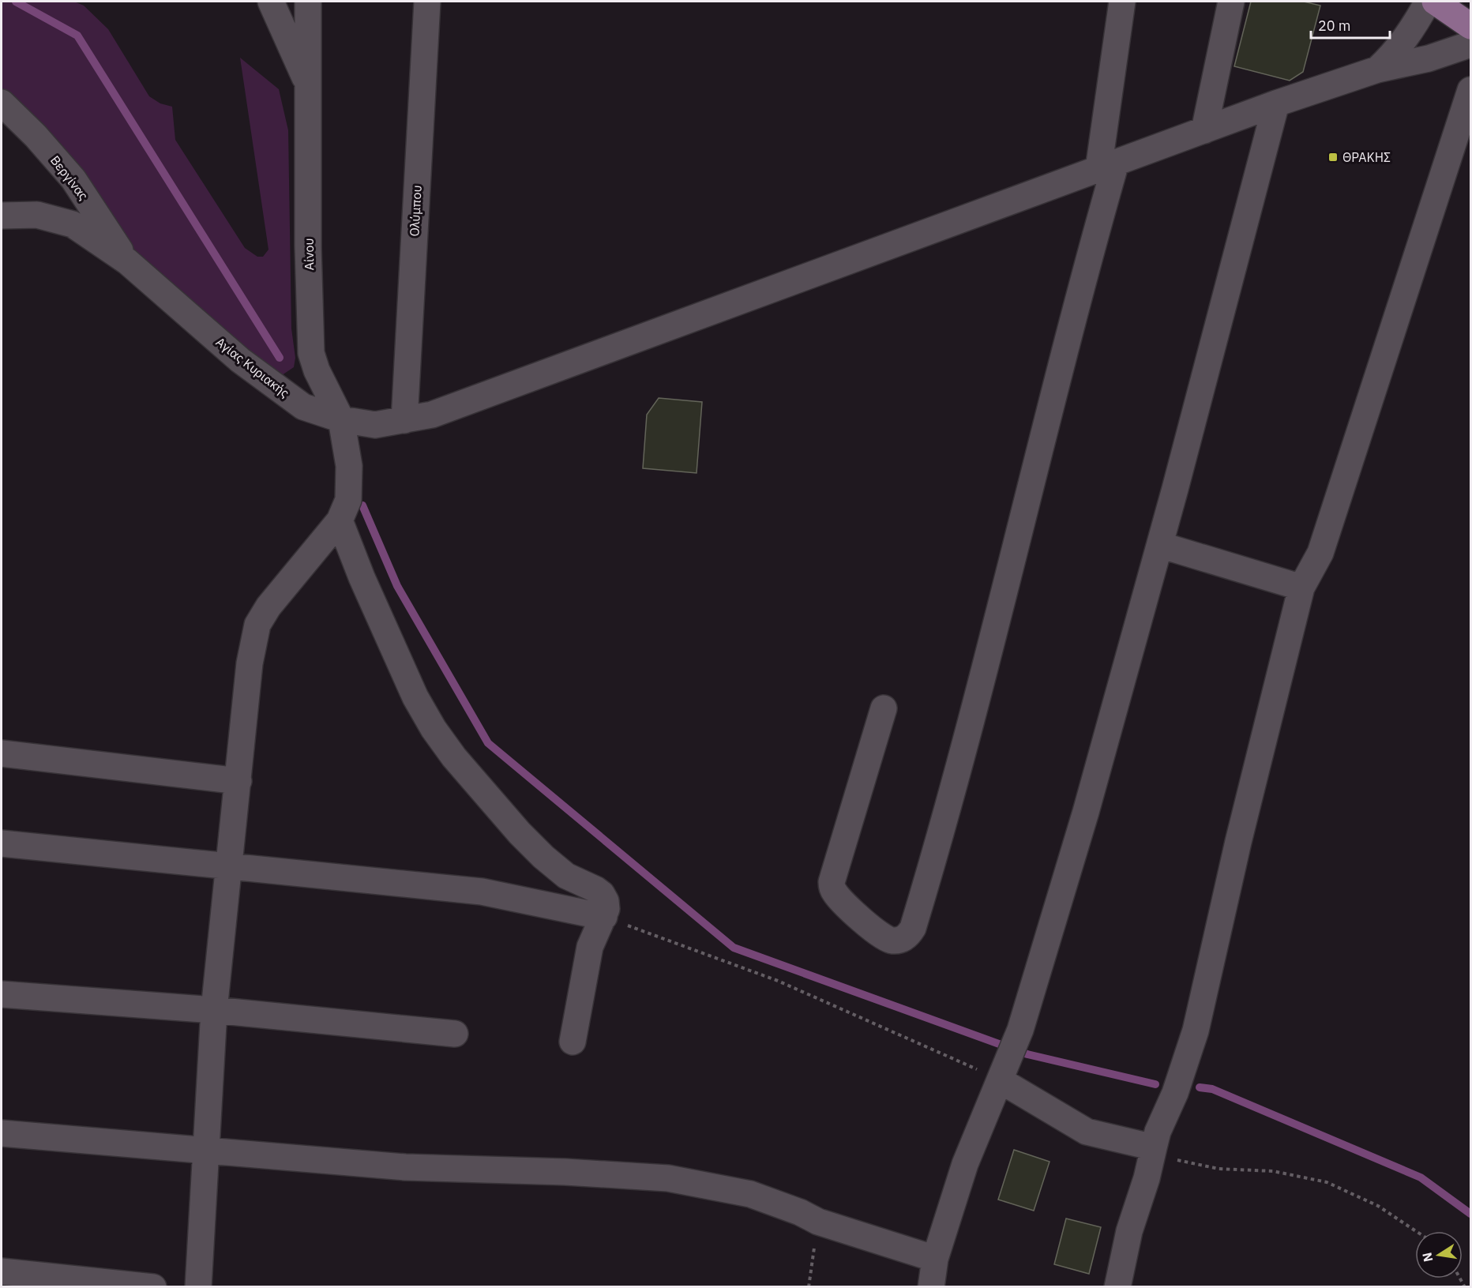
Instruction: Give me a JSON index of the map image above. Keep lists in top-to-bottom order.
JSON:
{
  "streets": {
    "street": [
      "Βεργίνας",
      "Ολύμπου",
      "Αίνου",
      "Αγίας Κυριακής"
    ]
  },
  "crossings": [
    ["Βεργίνας", "Αγίας Κυριακής"],
    ["Ολύμπου", "Αγίας Κυριακής"],
    ["Αίνου", "Αγίας Κυριακής"]
  ],
  "places": {
    "transit": ["ΘΡΑΚΗΣ"]
  },
  "scale_bar": "20 m",
  "north": "left"
}
